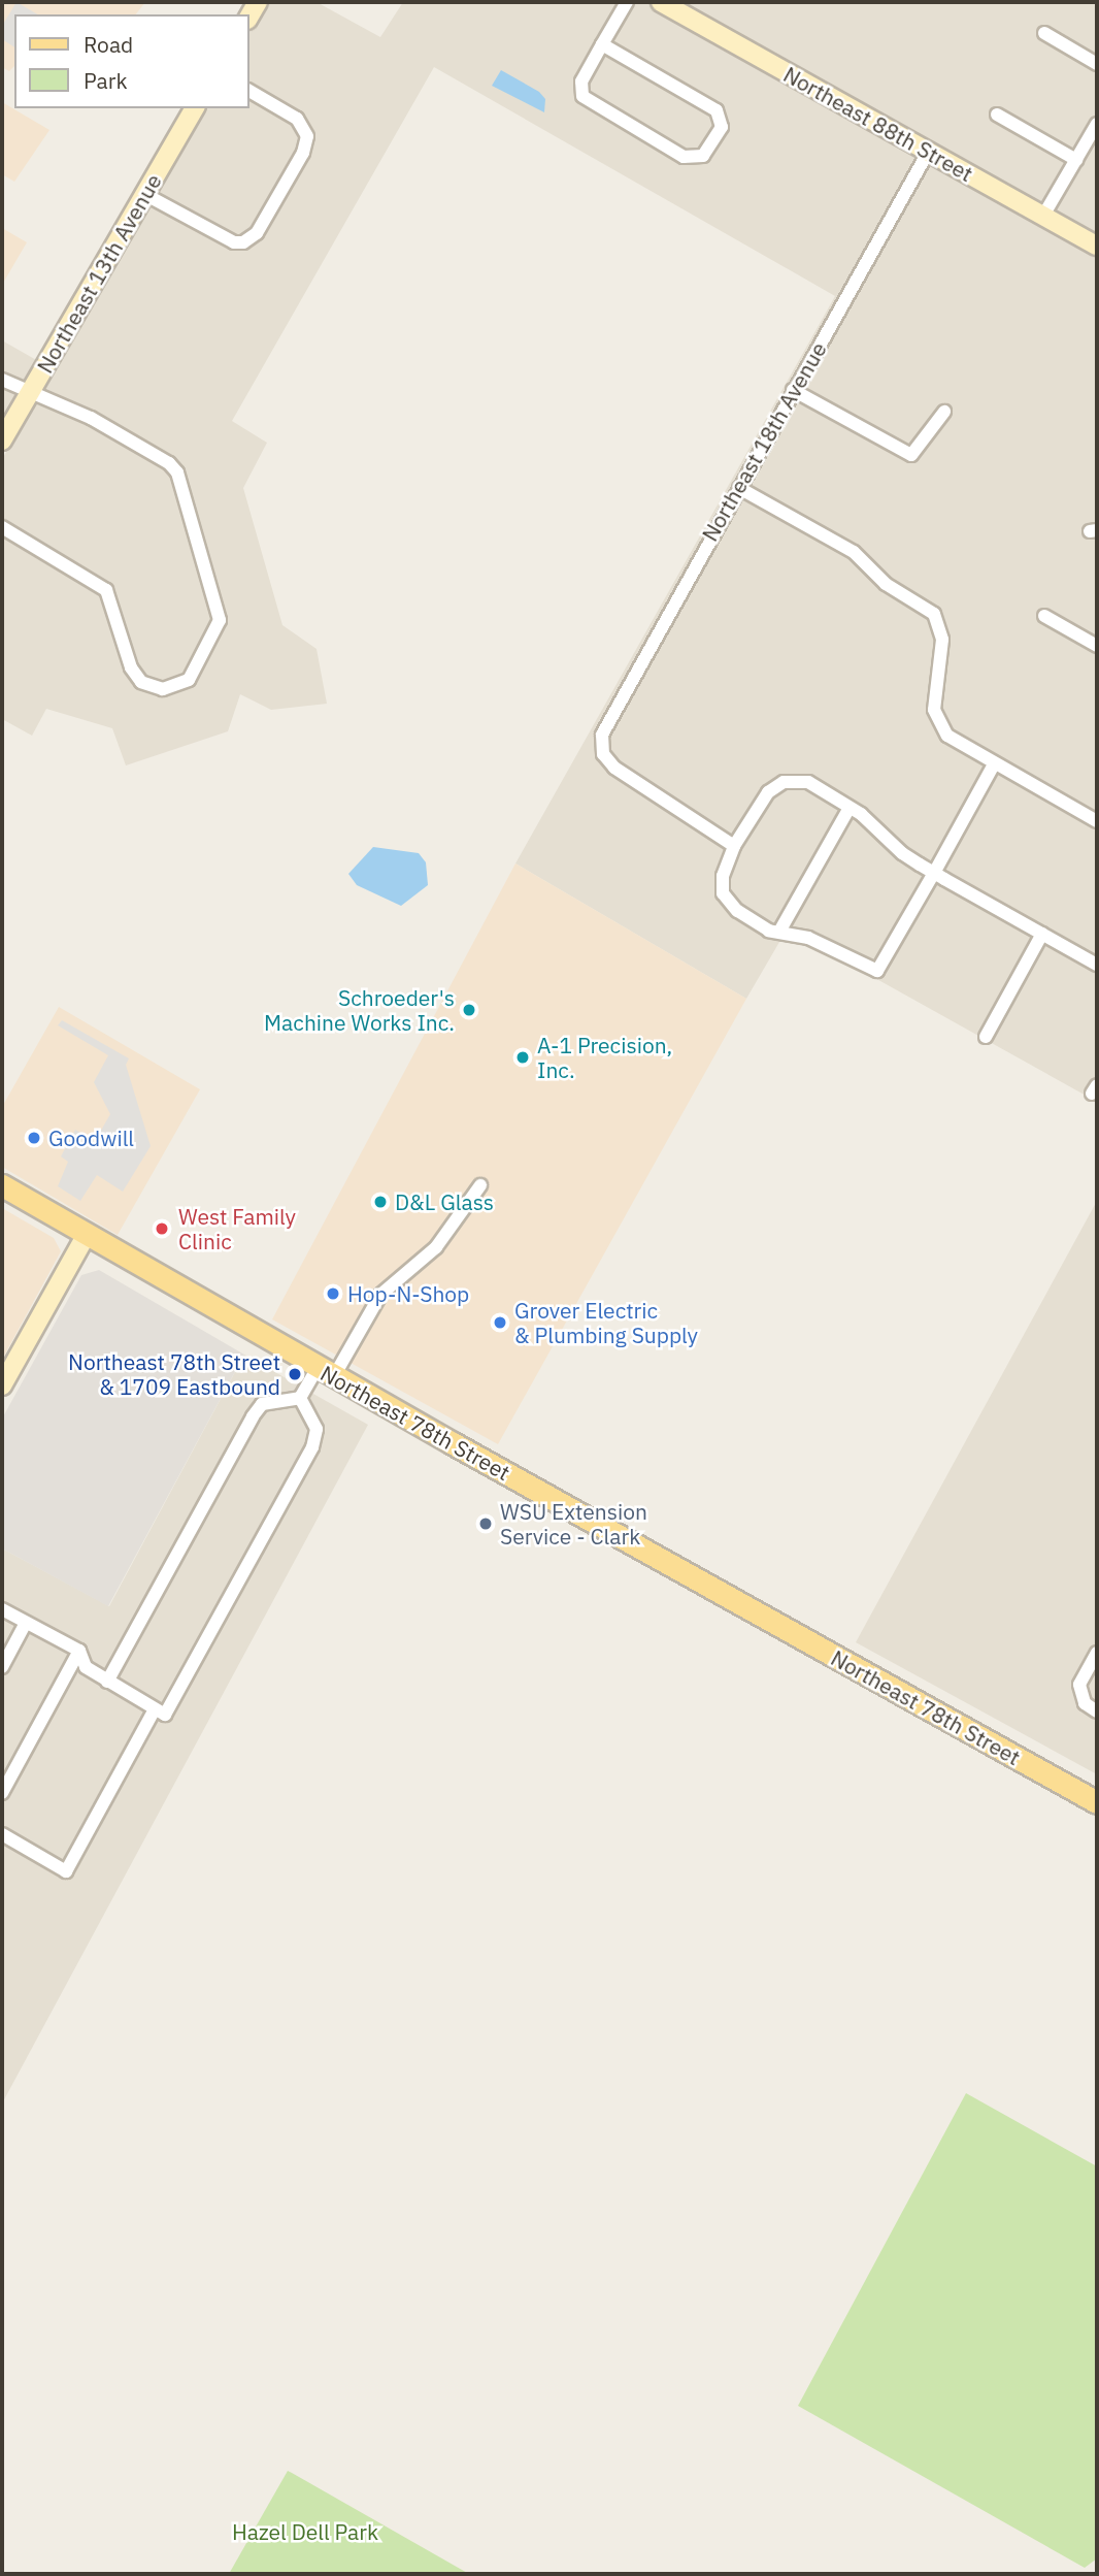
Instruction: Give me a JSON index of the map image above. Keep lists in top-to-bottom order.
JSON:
{
  "streets": {
    "main road": ["Northeast 78th Street"],
    "street": ["Northeast 88th Street", "Northeast 13th Avenue", "Northeast 18th Avenue"]
  },
  "crossings": [
    ["Northeast 88th Street", "Northeast 18th Avenue"]
  ],
  "parks": ["Hazel Dell Park"],
  "places": [
    "Schroeder's Machine Works Inc.",
    "A-1 Precision, Inc.",
    "Goodwill",
    "D&L Glass",
    "West Family Clinic",
    "Hop-N-Shop",
    "Grover Electric & Plumbing Supply",
    "Northeast 78th Street & 1709 Eastbound",
    "WSU Extension Service - Clark"
  ],
  "legend": ["Road", "Park"]
}
